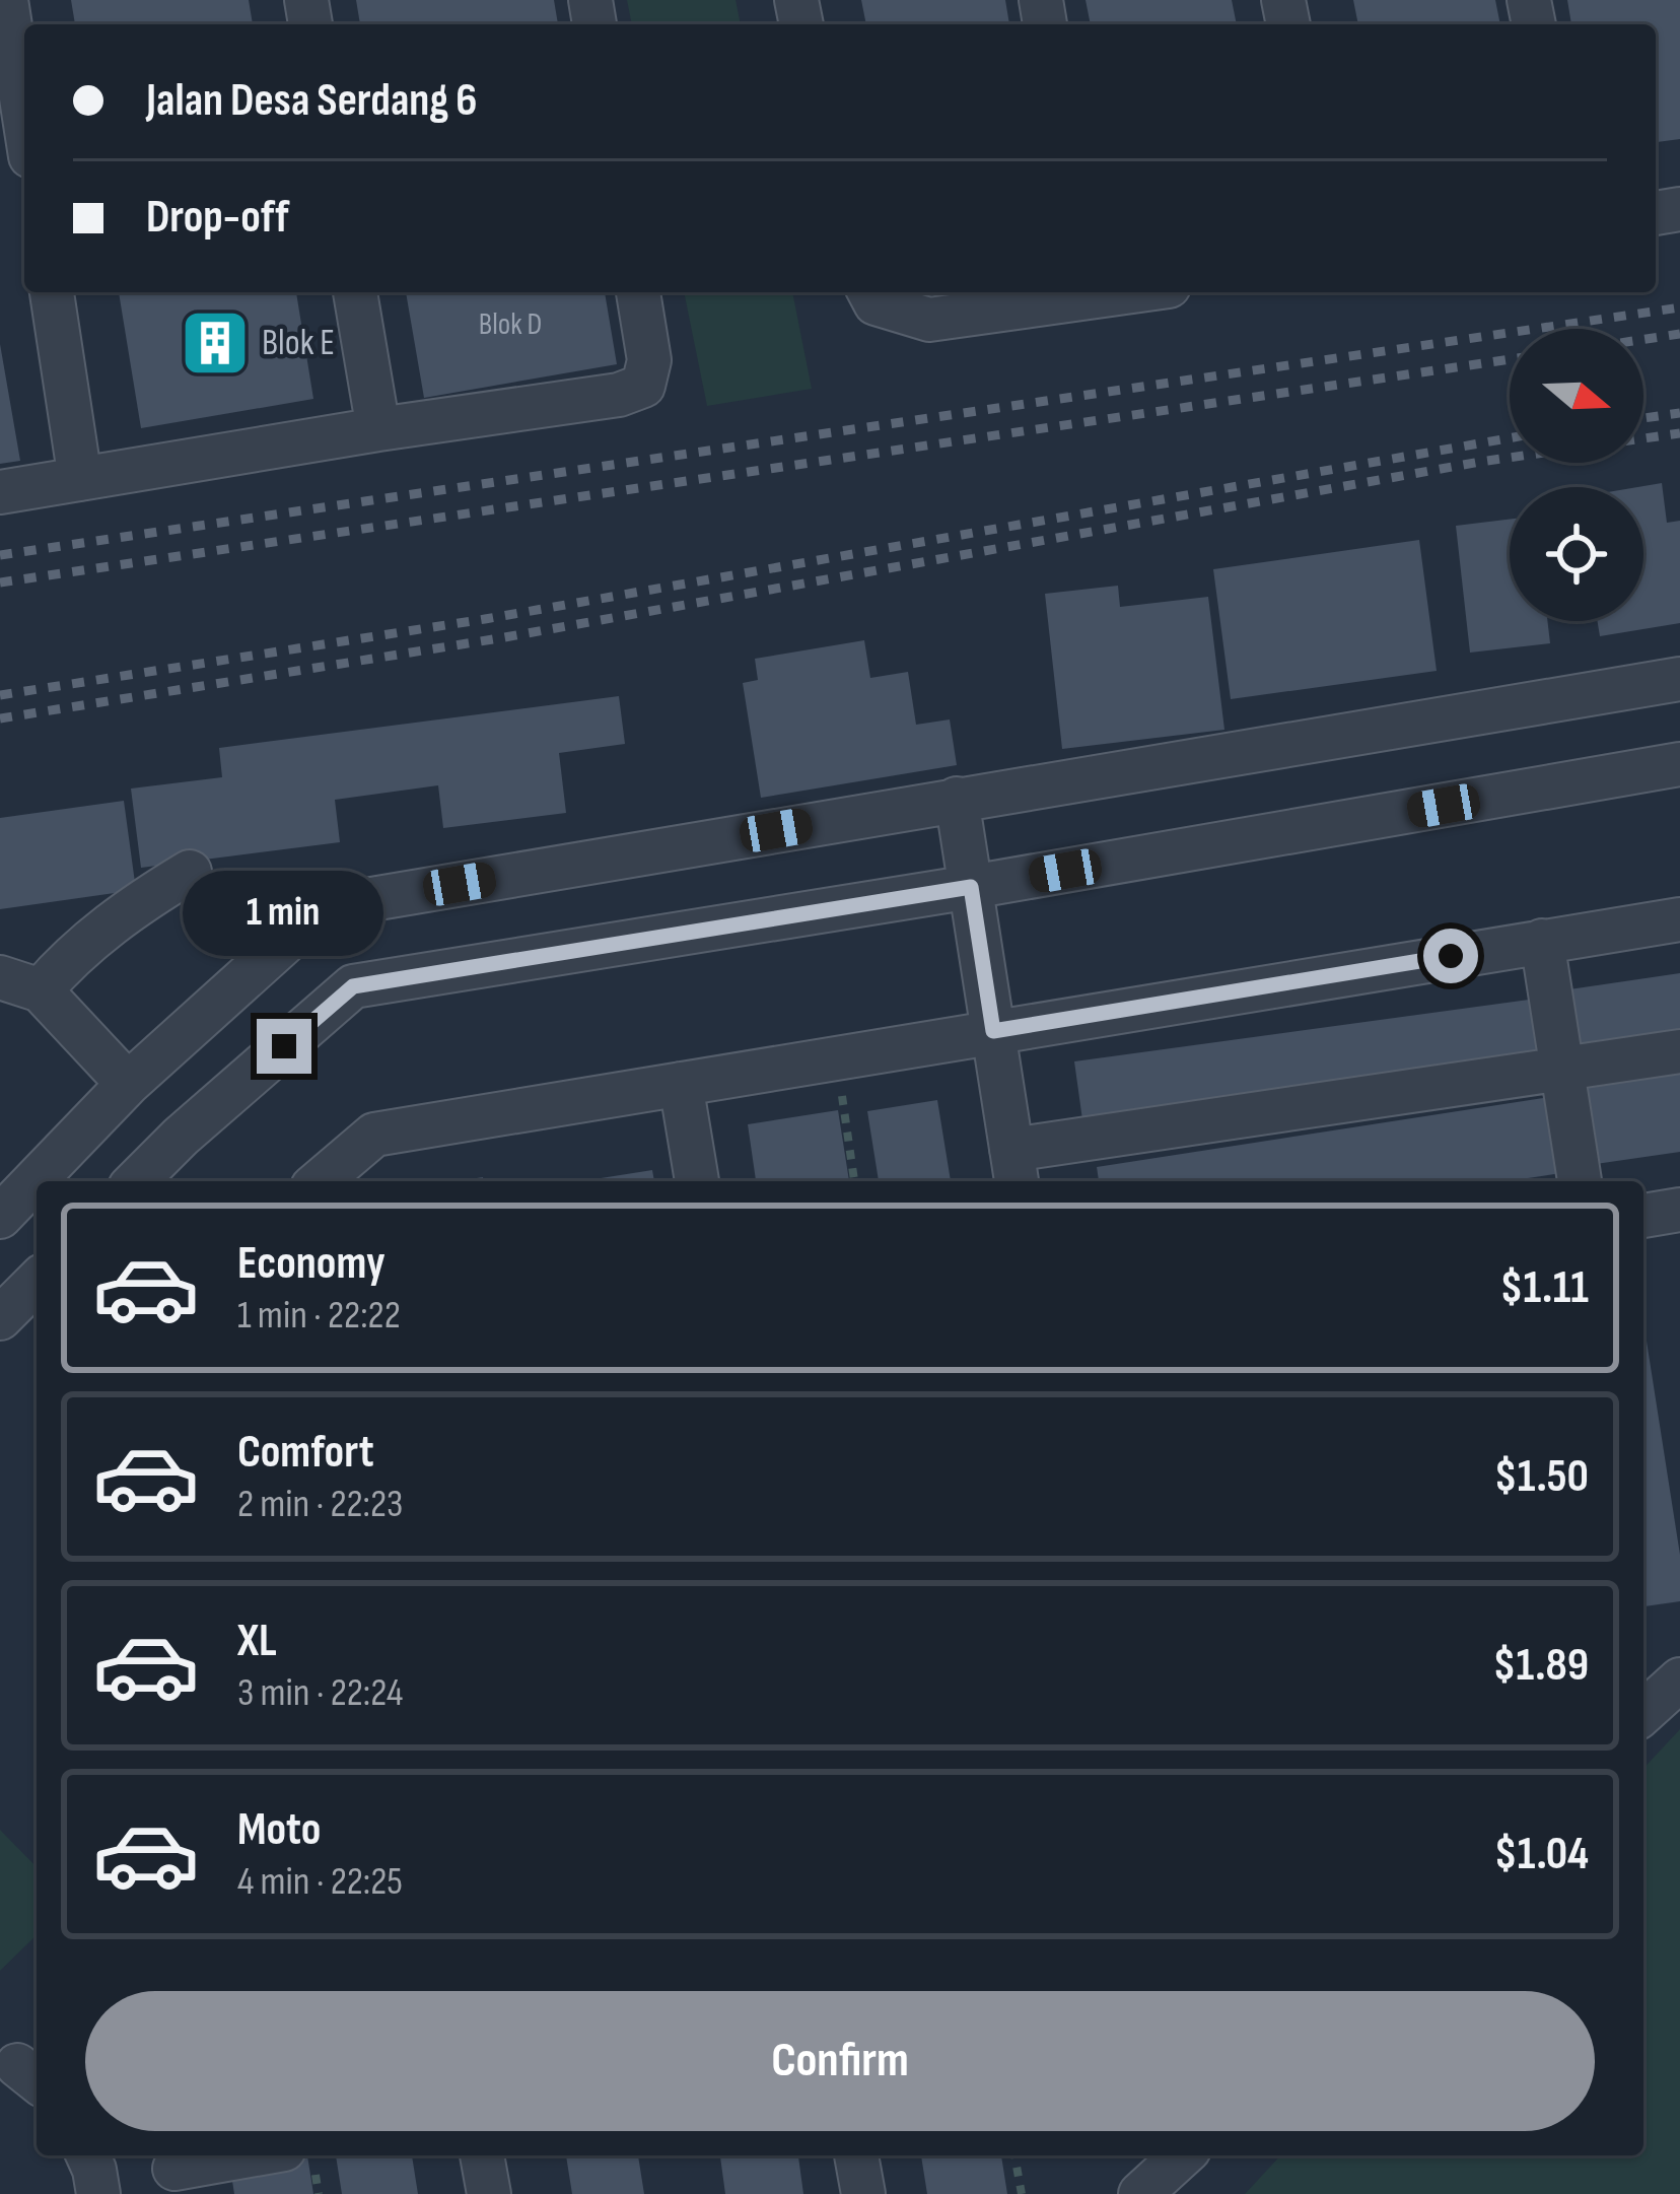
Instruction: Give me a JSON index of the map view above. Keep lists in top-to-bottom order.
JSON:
{
  "places": {
    "building": ["Blok E"]
  },
  "house_numbers": ["Blok D"],
  "north": "right",
  "page": {
    "banner": ["Jalan Desa Serdang 6", "Drop-off"],
    "bubble": "1 min",
    "list": [
      {
        "name": "Economy",
        "note": "1 min · 22:22",
        "value": "$1.11"
      },
      {
        "name": "Comfort",
        "note": "2 min · 22:23",
        "value": "$1.50"
      },
      {
        "name": "XL",
        "note": "3 min · 22:24",
        "value": "$1.89"
      },
      {
        "name": "Moto",
        "note": "4 min · 22:25",
        "value": "$1.04"
      }
    ],
    "buttons": "Confirm"
  }
}
